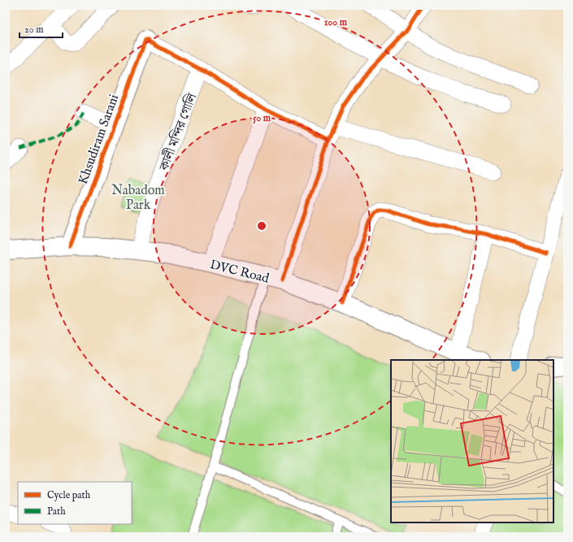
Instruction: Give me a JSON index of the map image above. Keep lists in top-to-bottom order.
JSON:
{
  "streets": {
    "main road": ["Khsudiram Sarani", "DVC Road"],
    "street": ["কালী মন্দির গোলি"]
  },
  "crossings": [
    ["কালী মন্দির গোলি", "DVC Road"],
    ["Khsudiram Sarani", "DVC Road"]
  ],
  "parks": ["Nabadom Park"],
  "legend": ["Cycle path", "Path"],
  "scale_bar": "20 m",
  "rings": ["100 m", "50 m"]
}
